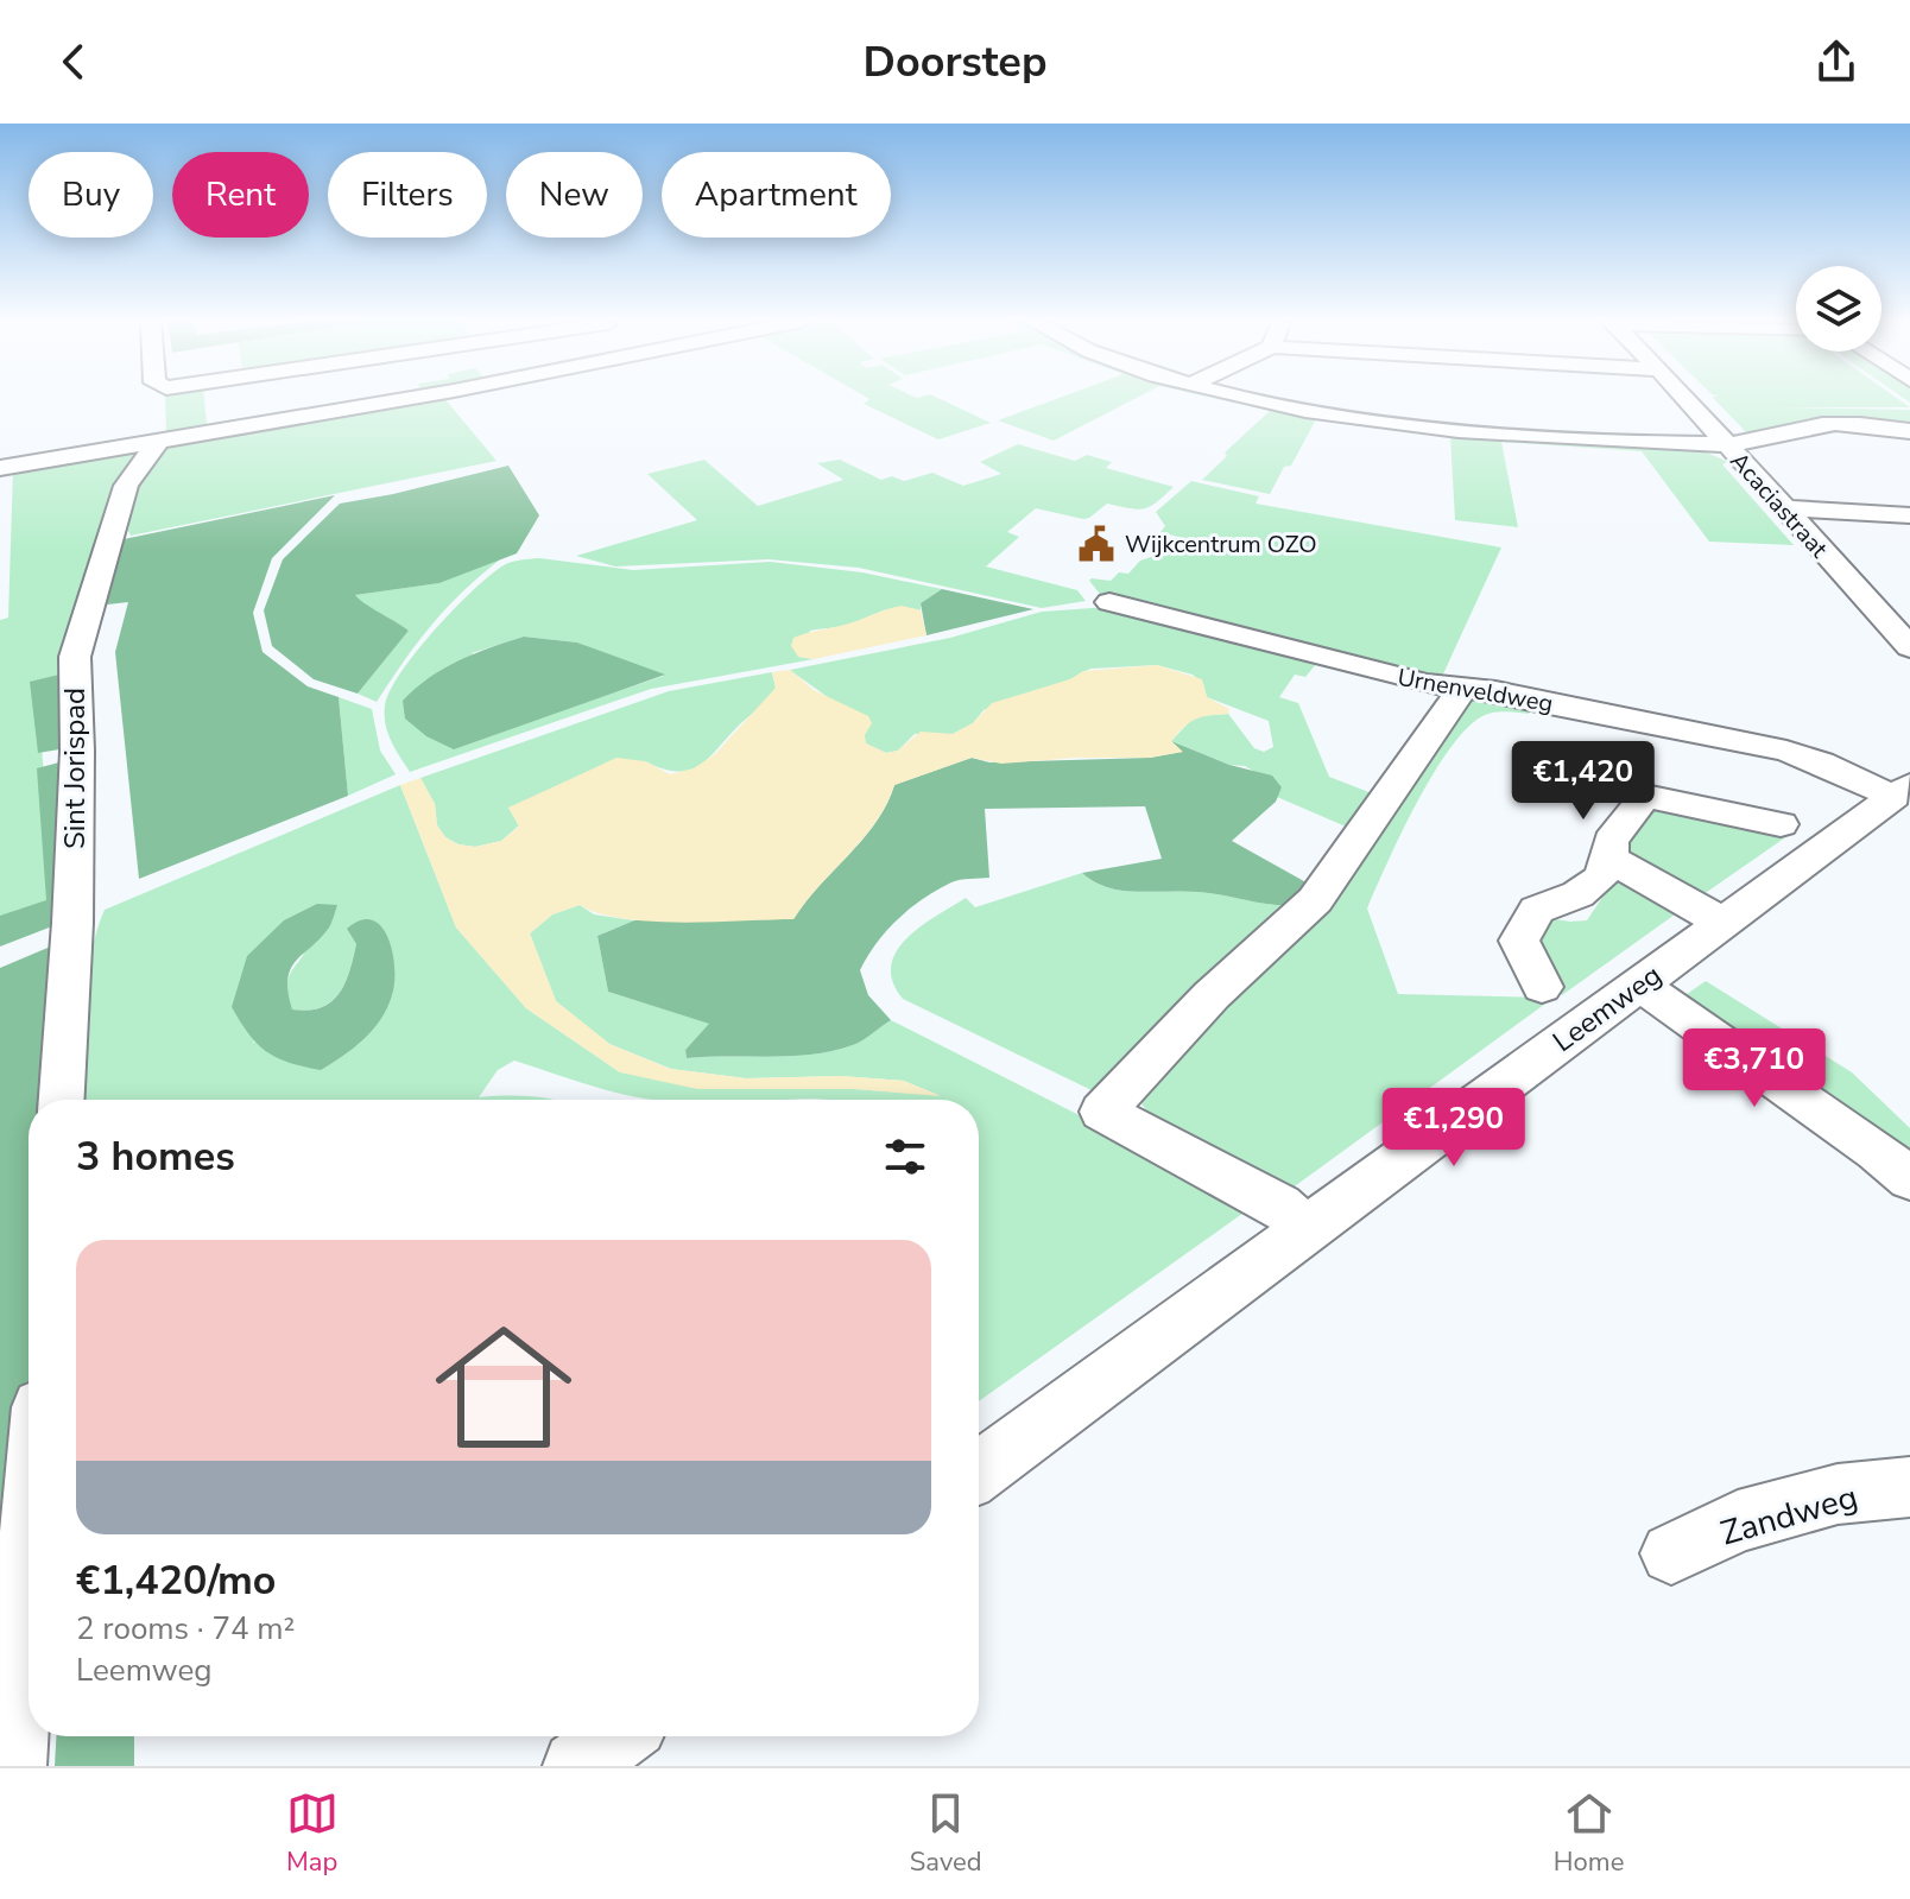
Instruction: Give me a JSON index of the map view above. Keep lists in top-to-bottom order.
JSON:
{
  "streets": {
    "street": [
      "Acaciastraat",
      "Urnenveldweg",
      "Sint Jorispad",
      "Leemweg",
      "Zandweg"
    ]
  },
  "crossings": [
    ["Urnenveldweg", "Leemweg"]
  ],
  "places": {
    "public building": ["Wijkcentrum OZO"]
  },
  "page": {
    "header": "Doorstep",
    "chip": [
      "Buy",
      "Rent",
      "Filters",
      "New",
      "Apartment"
    ],
    "price": ["€1,420", "€3,710", "€1,290"],
    "heading": "3 homes",
    "list": [
      {
        "name": "€1,420/mo",
        "note": "2 rooms · 74 m² · Leemweg"
      }
    ],
    "tabs": ["Map", "Saved", "Home"]
  }
}
